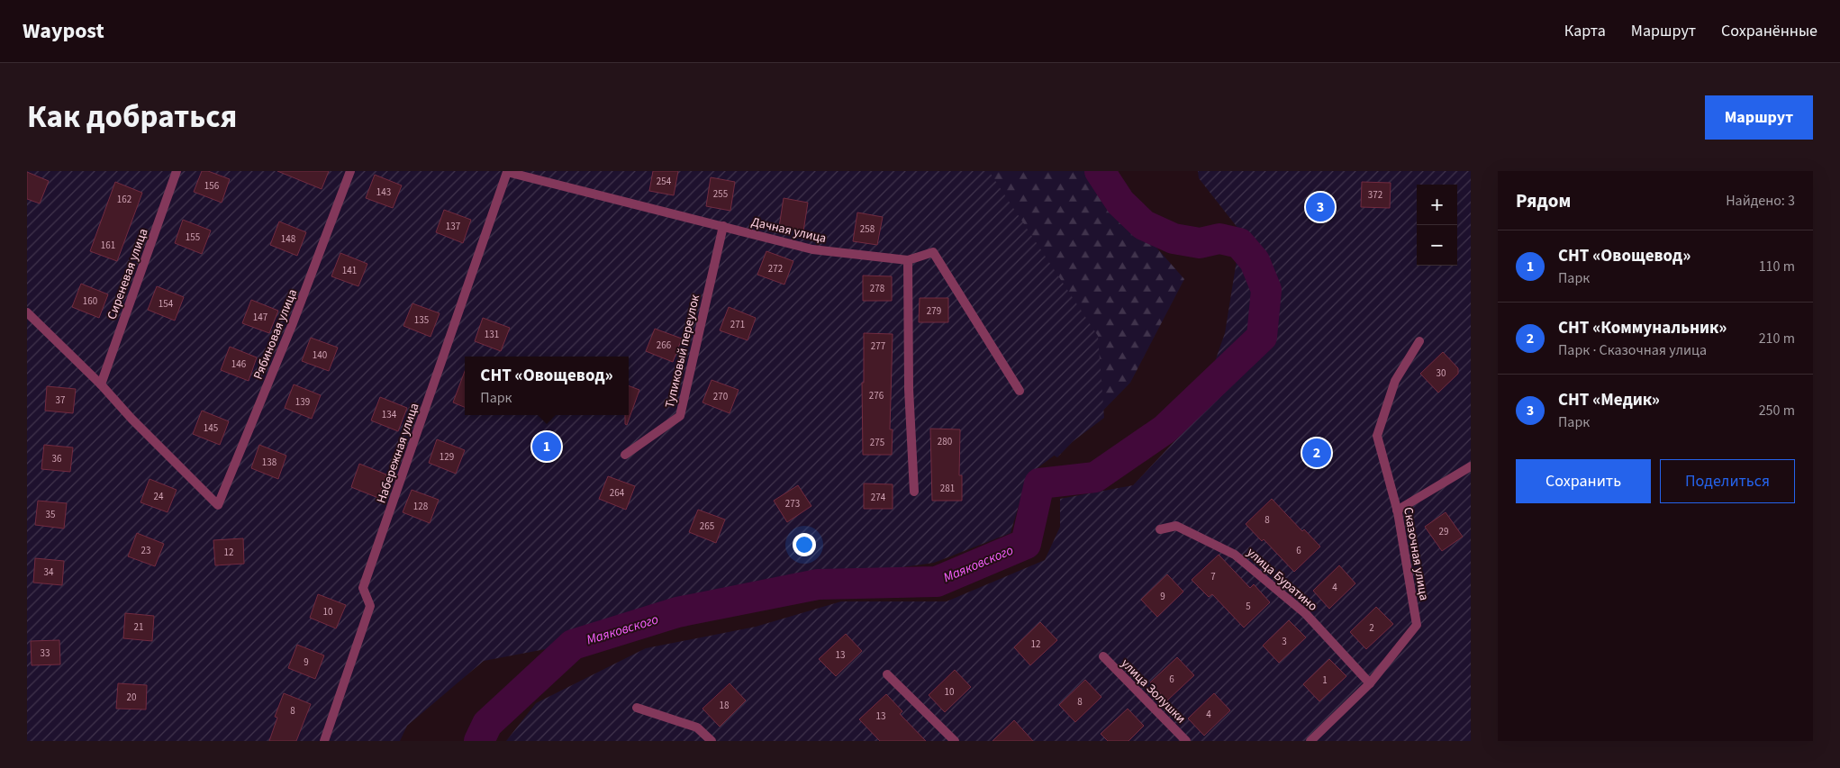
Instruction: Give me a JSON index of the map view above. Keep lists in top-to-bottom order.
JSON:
{
  "streets": {
    "street": [
      "Дачная улица",
      "Сиреневая улица",
      "Рябиновая улица",
      "Тупиковый переулок",
      "Набережная улица",
      "Сказочная улица",
      "улица Буратино",
      "улица Золушки"
    ]
  },
  "crossings": [
    ["Дачная улица", "Тупиковый переулок"],
    ["Дачная улица", "Набережная улица"],
    ["Сиреневая улица", "Рябиновая улица"],
    ["Сказочная улица", "улица Буратино"]
  ],
  "water": ["Маяковского"],
  "house_numbers": [
    "254",
    "156",
    "143",
    "255",
    "372",
    "162",
    "137",
    "258",
    "155",
    "148",
    "161",
    "272",
    "141",
    "278",
    "160",
    "154",
    "279",
    "147",
    "135",
    "271",
    "131",
    "266",
    "277",
    "140",
    "146",
    "30",
    "276",
    "270",
    "37",
    "139",
    "134",
    "145",
    "280",
    "275",
    "129",
    "36",
    "138",
    "281",
    "264",
    "24",
    "274",
    "273",
    "128",
    "35",
    "8",
    "265",
    "29",
    "23",
    "6",
    "12",
    "34",
    "7",
    "4",
    "9",
    "5",
    "10",
    "21",
    "2",
    "3",
    "12",
    "33",
    "13",
    "9",
    "6",
    "1",
    "10",
    "20",
    "8",
    "18",
    "8",
    "4",
    "13"
  ],
  "page": {
    "header": "Waypost",
    "nav": ["Карта", "Маршрут", "Сохранённые"],
    "title": "Как добраться",
    "buttons": [
      "Маршрут",
      ["Сохранить", "Поделиться"]
    ],
    "heading": ["Рядом", "Найдено: 3"],
    "map_buttons": ["+", "−"],
    "pins": ["3", "1", "2"],
    "list": [
      {
        "mark": "1",
        "name": "СНТ «Овощевод»",
        "note": "Парк",
        "value": "110 m"
      },
      {
        "mark": "2",
        "name": "СНТ «Коммунальник»",
        "note": "Парк · Сказочная улица",
        "value": "210 m"
      },
      {
        "mark": "3",
        "name": "СНТ «Медик»",
        "note": "Парк",
        "value": "250 m"
      }
    ],
    "popup": ["СНТ «Овощевод»", "Парк"]
  }
}
